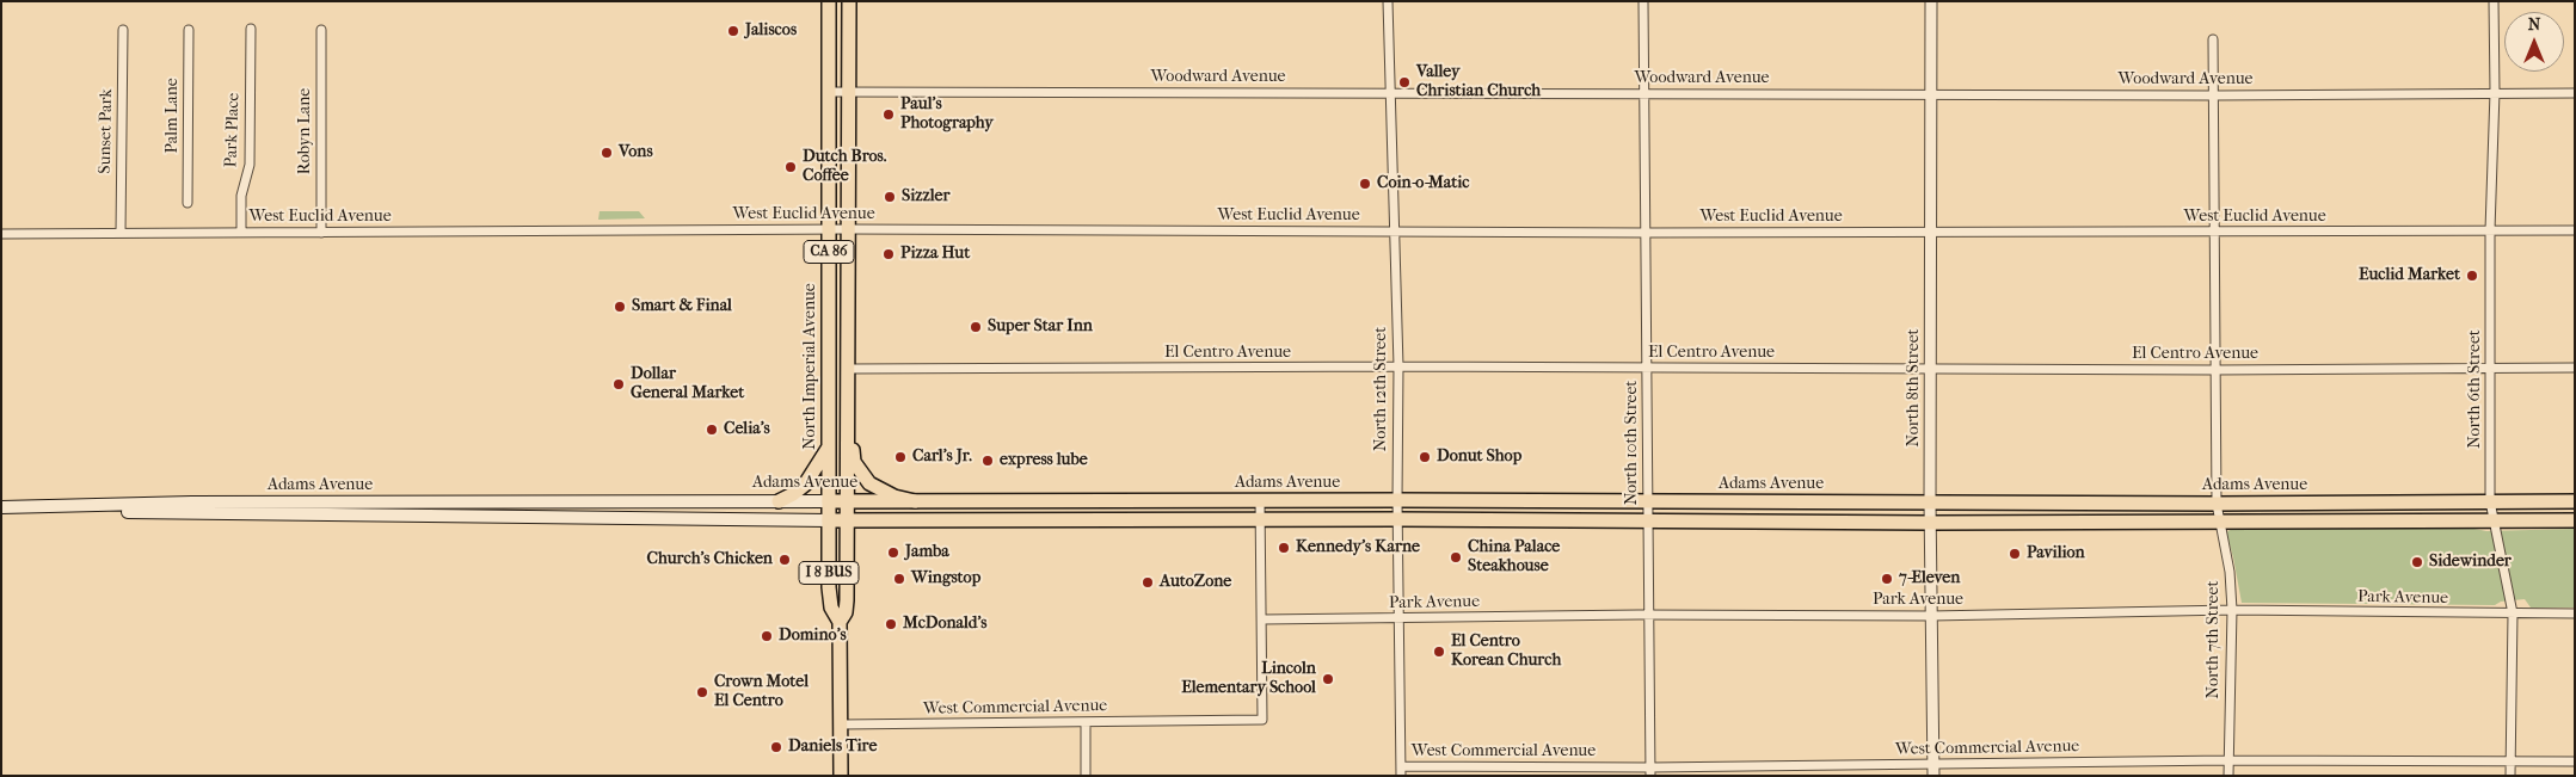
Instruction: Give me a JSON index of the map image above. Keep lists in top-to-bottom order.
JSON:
{
  "streets": {
    "main road": [
      "CA 86",
      "North Imperial Avenue",
      "Adams Avenue",
      "I 8 BUS"
    ],
    "street": [
      "Woodward Avenue",
      "Palm Lane",
      "Park Place",
      "Sunset Park",
      "Robyn Lane",
      "West Euclid Avenue",
      "El Centro Avenue",
      "North 8th Street",
      "North 12th Street",
      "North 6th Street",
      "North 10th Street",
      "Park Avenue",
      "North 7th Street",
      "West Commercial Avenue"
    ]
  },
  "crossings": [
    ["Woodward Avenue", "North Imperial Avenue"],
    ["Woodward Avenue", "North 8th Street"],
    ["Woodward Avenue", "North 12th Street"],
    ["Woodward Avenue", "North 6th Street"],
    ["Woodward Avenue", "North 10th Street"],
    ["Woodward Avenue", "North 7th Street"],
    ["Park Place", "West Euclid Avenue"],
    ["Sunset Park", "West Euclid Avenue"],
    ["Robyn Lane", "West Euclid Avenue"],
    ["West Euclid Avenue", "North Imperial Avenue"],
    ["West Euclid Avenue", "North 8th Street"],
    ["West Euclid Avenue", "North 12th Street"],
    ["West Euclid Avenue", "North 6th Street"],
    ["West Euclid Avenue", "North 10th Street"],
    ["West Euclid Avenue", "North 7th Street"],
    ["CA 86", "North Imperial Avenue"],
    ["CA 86", "Adams Avenue"],
    ["El Centro Avenue", "North Imperial Avenue"],
    ["El Centro Avenue", "North 8th Street"],
    ["El Centro Avenue", "North 12th Street"],
    ["El Centro Avenue", "North 6th Street"],
    ["El Centro Avenue", "North 10th Street"],
    ["El Centro Avenue", "North 7th Street"],
    ["North Imperial Avenue", "Adams Avenue"],
    ["North Imperial Avenue", "West Commercial Avenue"],
    ["North 8th Street", "Adams Avenue"],
    ["North 8th Street", "Park Avenue"],
    ["North 8th Street", "West Commercial Avenue"],
    ["North 12th Street", "Adams Avenue"],
    ["North 12th Street", "Park Avenue"],
    ["North 12th Street", "West Commercial Avenue"],
    ["North 6th Street", "Adams Avenue"],
    ["North 6th Street", "Park Avenue"],
    ["North 6th Street", "West Commercial Avenue"],
    ["North 10th Street", "Adams Avenue"],
    ["North 10th Street", "Park Avenue"],
    ["North 10th Street", "West Commercial Avenue"],
    ["Adams Avenue", "North 7th Street"],
    ["Park Avenue", "North 7th Street"],
    ["Park Avenue", "West Commercial Avenue"],
    ["North 7th Street", "West Commercial Avenue"]
  ],
  "places": [
    "Jaliscos",
    "Valley Christian Church",
    "Paul's Photography",
    "Vons",
    "Dutch Bros. Coffee",
    "Coin-o-Matic",
    "Sizzler",
    "Pizza Hut",
    "Euclid Market",
    "Smart & Final",
    "Super Star Inn",
    "Dollar General Market",
    "Celia's",
    "Carl's Jr.",
    "Donut Shop",
    "express lube",
    "Kennedy's Karne",
    "Jamba",
    "Pavilion",
    "China Palace Steakhouse",
    "Church's Chicken",
    "Sidewinder",
    "Wingstop",
    "7-Eleven",
    "AutoZone",
    "McDonald's",
    "Domino's",
    "El Centro Korean Church",
    "Lincoln Elementary School",
    "Crown Motel El Centro",
    "Daniels Tire"
  ],
  "north": "top"
}
